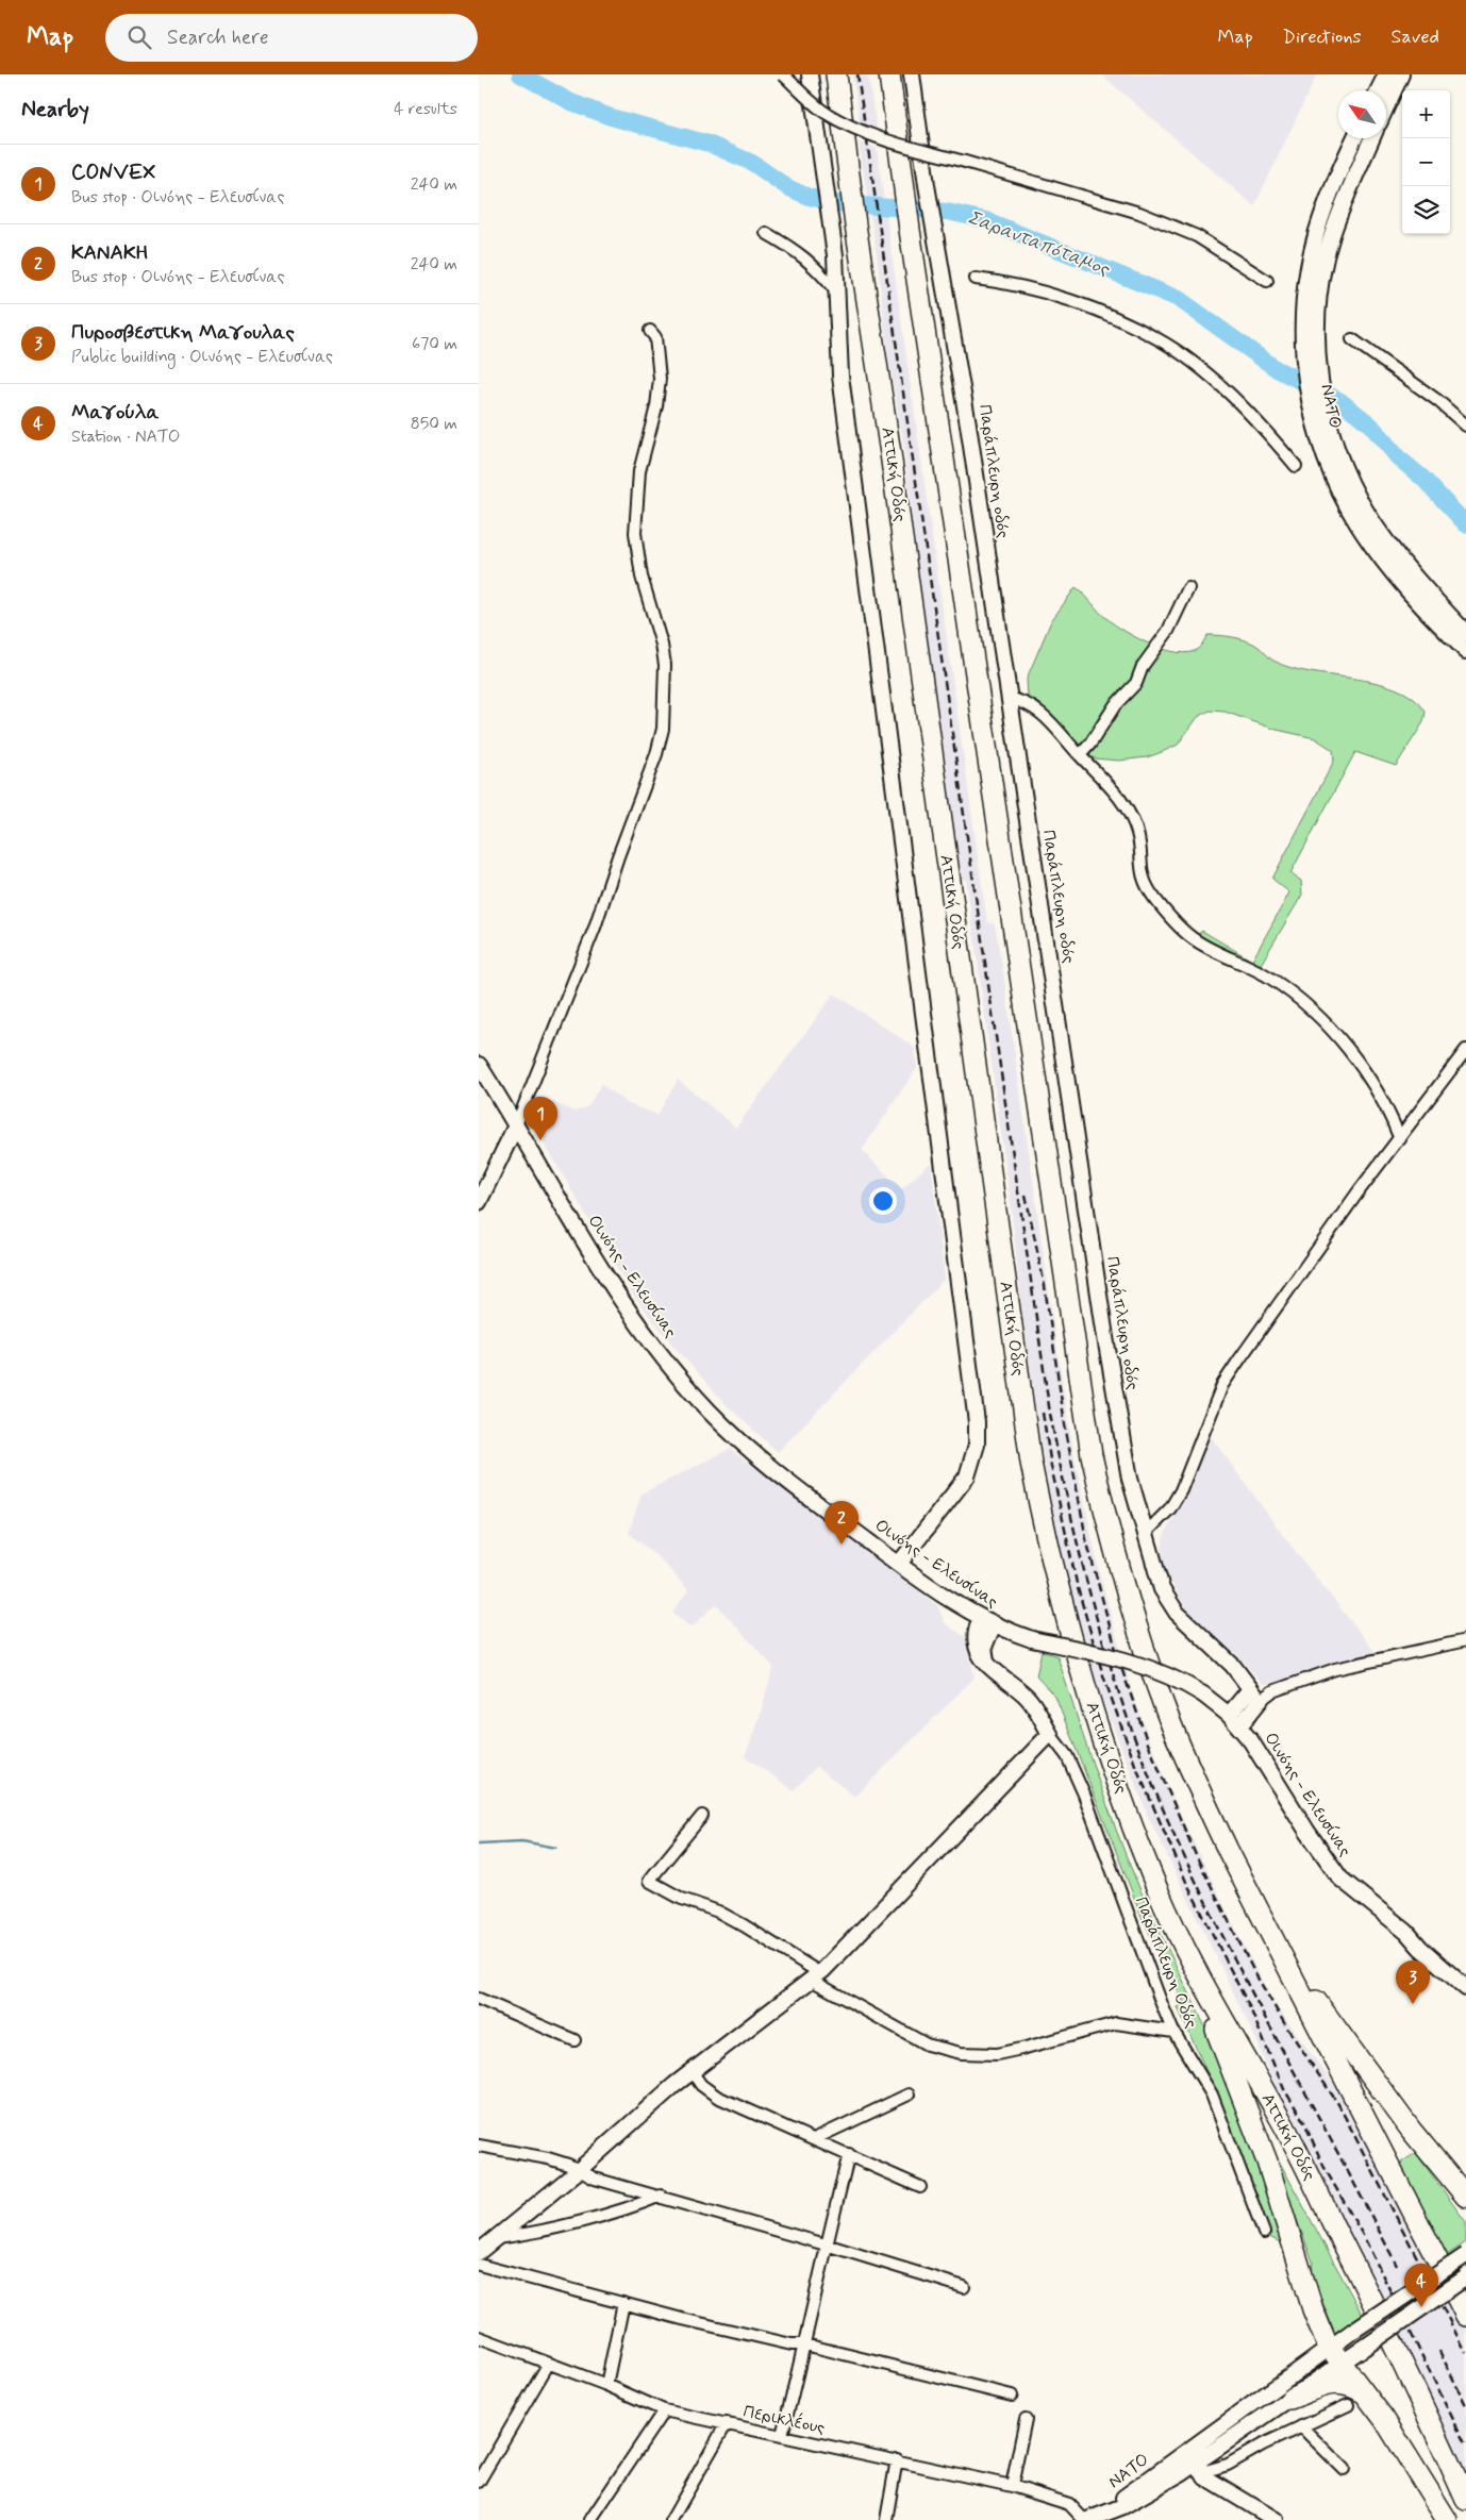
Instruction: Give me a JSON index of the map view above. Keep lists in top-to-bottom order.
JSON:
{
  "streets": {
    "highway": ["Αττική Οδός"],
    "street": [
      "ΝΑΤΟ",
      "Παράπλευρη οδός",
      "Οινόης - Ελευσίνας",
      "Παράπλευρη Οδός",
      "Περικλέους"
    ]
  },
  "water": ["Σαρανταπόταμος"],
  "north": "top left",
  "page": {
    "header": "Map",
    "search": "Search here",
    "nav": ["Map", "Directions", "Saved"],
    "heading": ["Nearby", "4 results"],
    "map_buttons": ["+", "−"],
    "list": [
      {
        "mark": "1",
        "name": "CONVEX",
        "note": "Bus stop · Οινόης - Ελευσίνας",
        "value": "240 m"
      },
      {
        "mark": "2",
        "name": "ΚΑΝΑΚΗ",
        "note": "Bus stop · Οινόης - Ελευσίνας",
        "value": "240 m"
      },
      {
        "mark": "3",
        "name": "Πυροσβεστικη Μαγουλας",
        "note": "Public building · Οινόης - Ελευσίνας",
        "value": "670 m"
      },
      {
        "mark": "4",
        "name": "Μαγούλα",
        "note": "Station · ΝΑΤΟ",
        "value": "850 m"
      }
    ],
    "pins": [
      "1",
      "2",
      "3",
      "4"
    ]
  }
}
